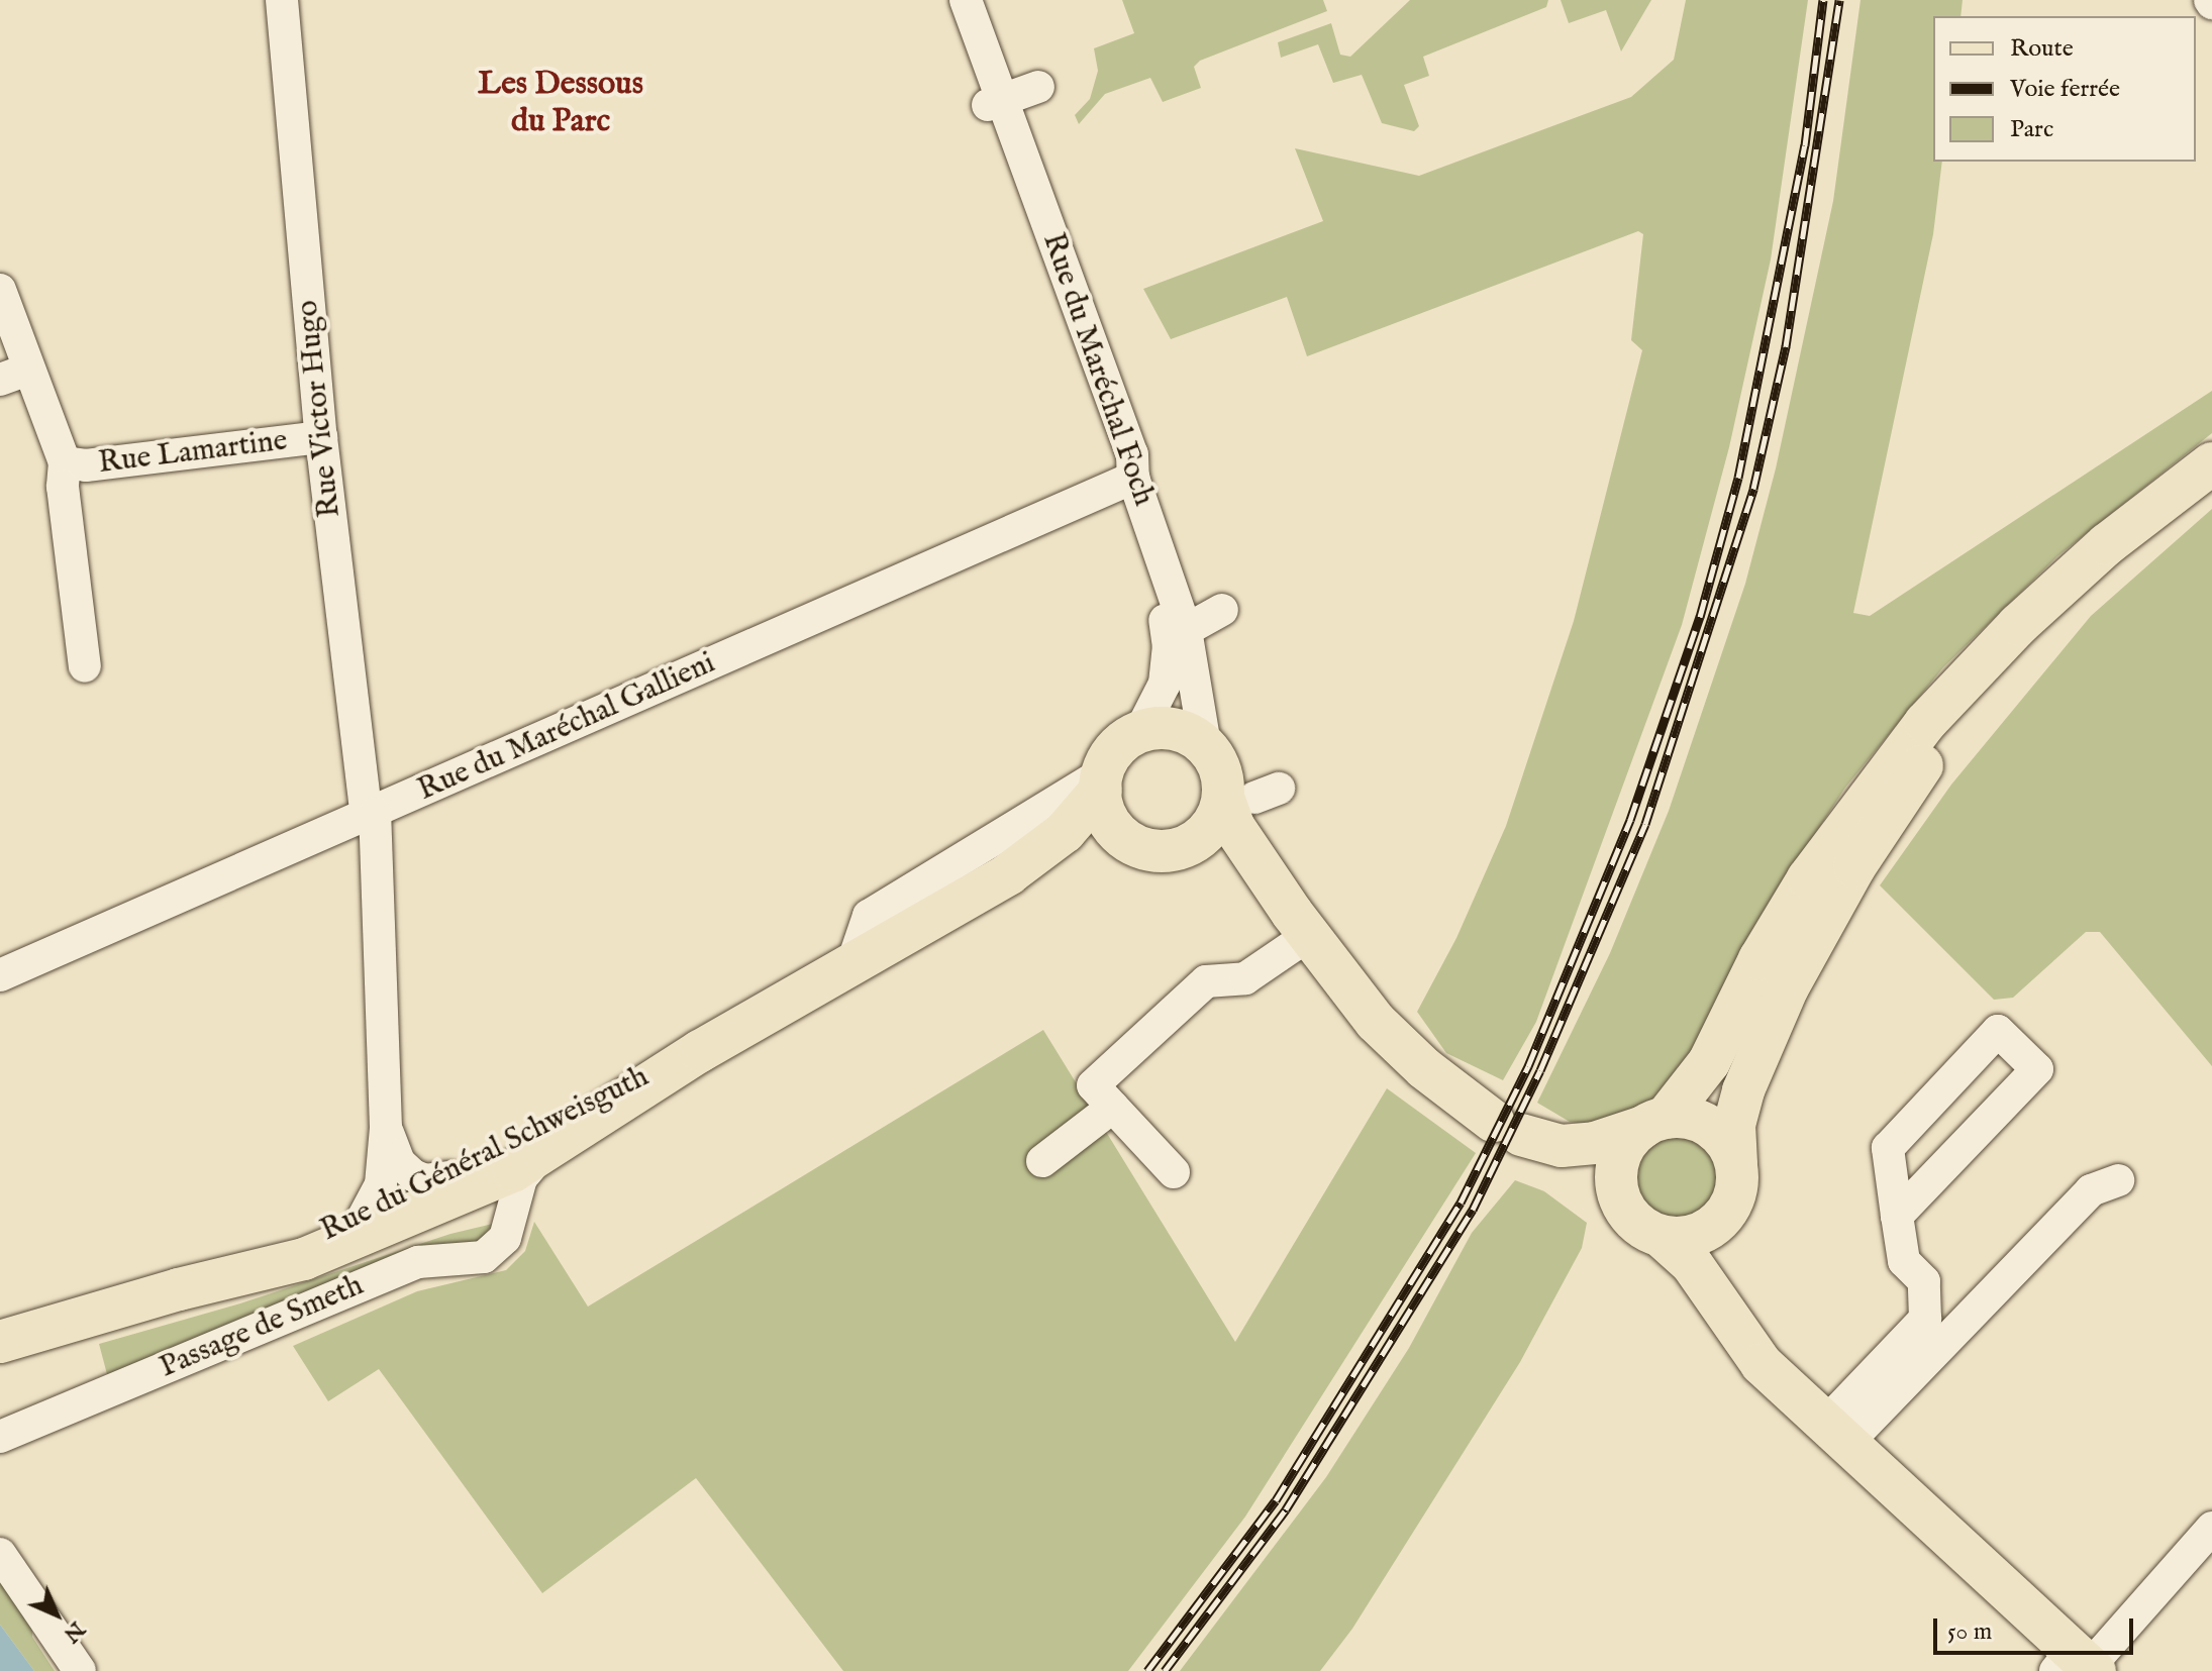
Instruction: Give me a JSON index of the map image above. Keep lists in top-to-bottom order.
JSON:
{
  "streets": {
    "main road": ["Rue du Général Schweisguth"],
    "street": [
      "Rue du Maréchal Foch",
      "Rue Victor Hugo",
      "Rue Lamartine",
      "Rue du Maréchal Gallieni",
      "Passage de Smeth"
    ]
  },
  "crossings": [
    ["Rue du Maréchal Foch", "Rue du Maréchal Gallieni"],
    ["Rue du Maréchal Foch", "Rue du Général Schweisguth"],
    ["Rue Victor Hugo", "Rue Lamartine"],
    ["Rue Victor Hugo", "Rue du Maréchal Gallieni"],
    ["Rue Victor Hugo", "Rue du Général Schweisguth"],
    ["Rue du Général Schweisguth", "Passage de Smeth"]
  ],
  "districts": ["Les Dessous du Parc"],
  "legend": ["Route", "Voie ferrée", "Parc"],
  "scale_bar": "50 m",
  "north": "bottom right"
}
